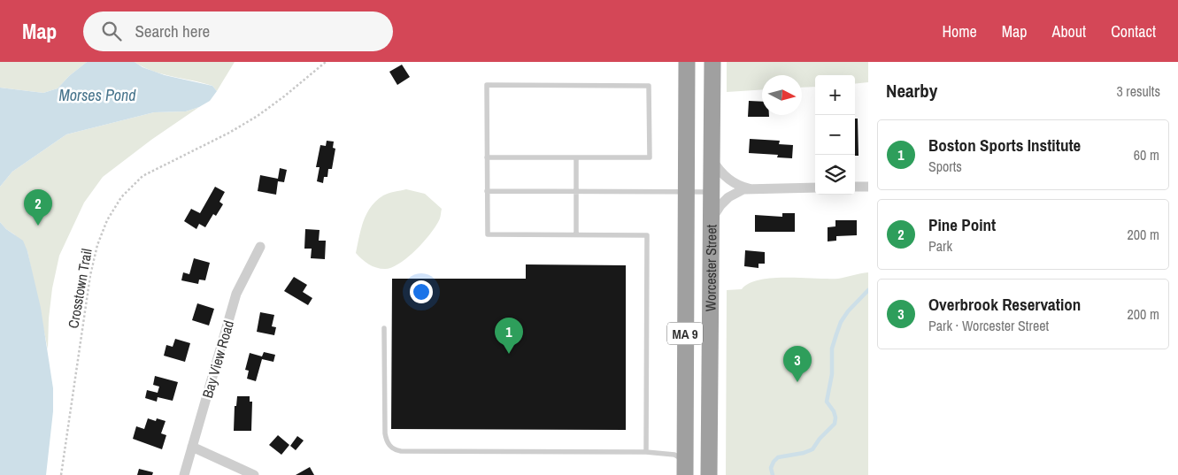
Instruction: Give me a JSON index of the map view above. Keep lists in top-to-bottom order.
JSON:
{
  "streets": {
    "highway": ["Worcester Street", "MA 9"],
    "street": ["Bay View Road"],
    "path": ["Crosstown Trail"]
  },
  "water": ["Morses Pond"],
  "north": "right",
  "page": {
    "header": "Map",
    "search": "Search here",
    "nav": [
      "Home",
      "Map",
      "About",
      "Contact"
    ],
    "heading": ["Nearby", "3 results"],
    "map_buttons": ["+", "−"],
    "list": [
      {
        "mark": "1",
        "name": "Boston Sports Institute",
        "note": "Sports",
        "value": "60 m"
      },
      {
        "mark": "2",
        "name": "Pine Point",
        "note": "Park",
        "value": "200 m"
      },
      {
        "mark": "3",
        "name": "Overbrook Reservation",
        "note": "Park · Worcester Street",
        "value": "200 m"
      }
    ],
    "pins": ["2", "1", "3"]
  }
}
